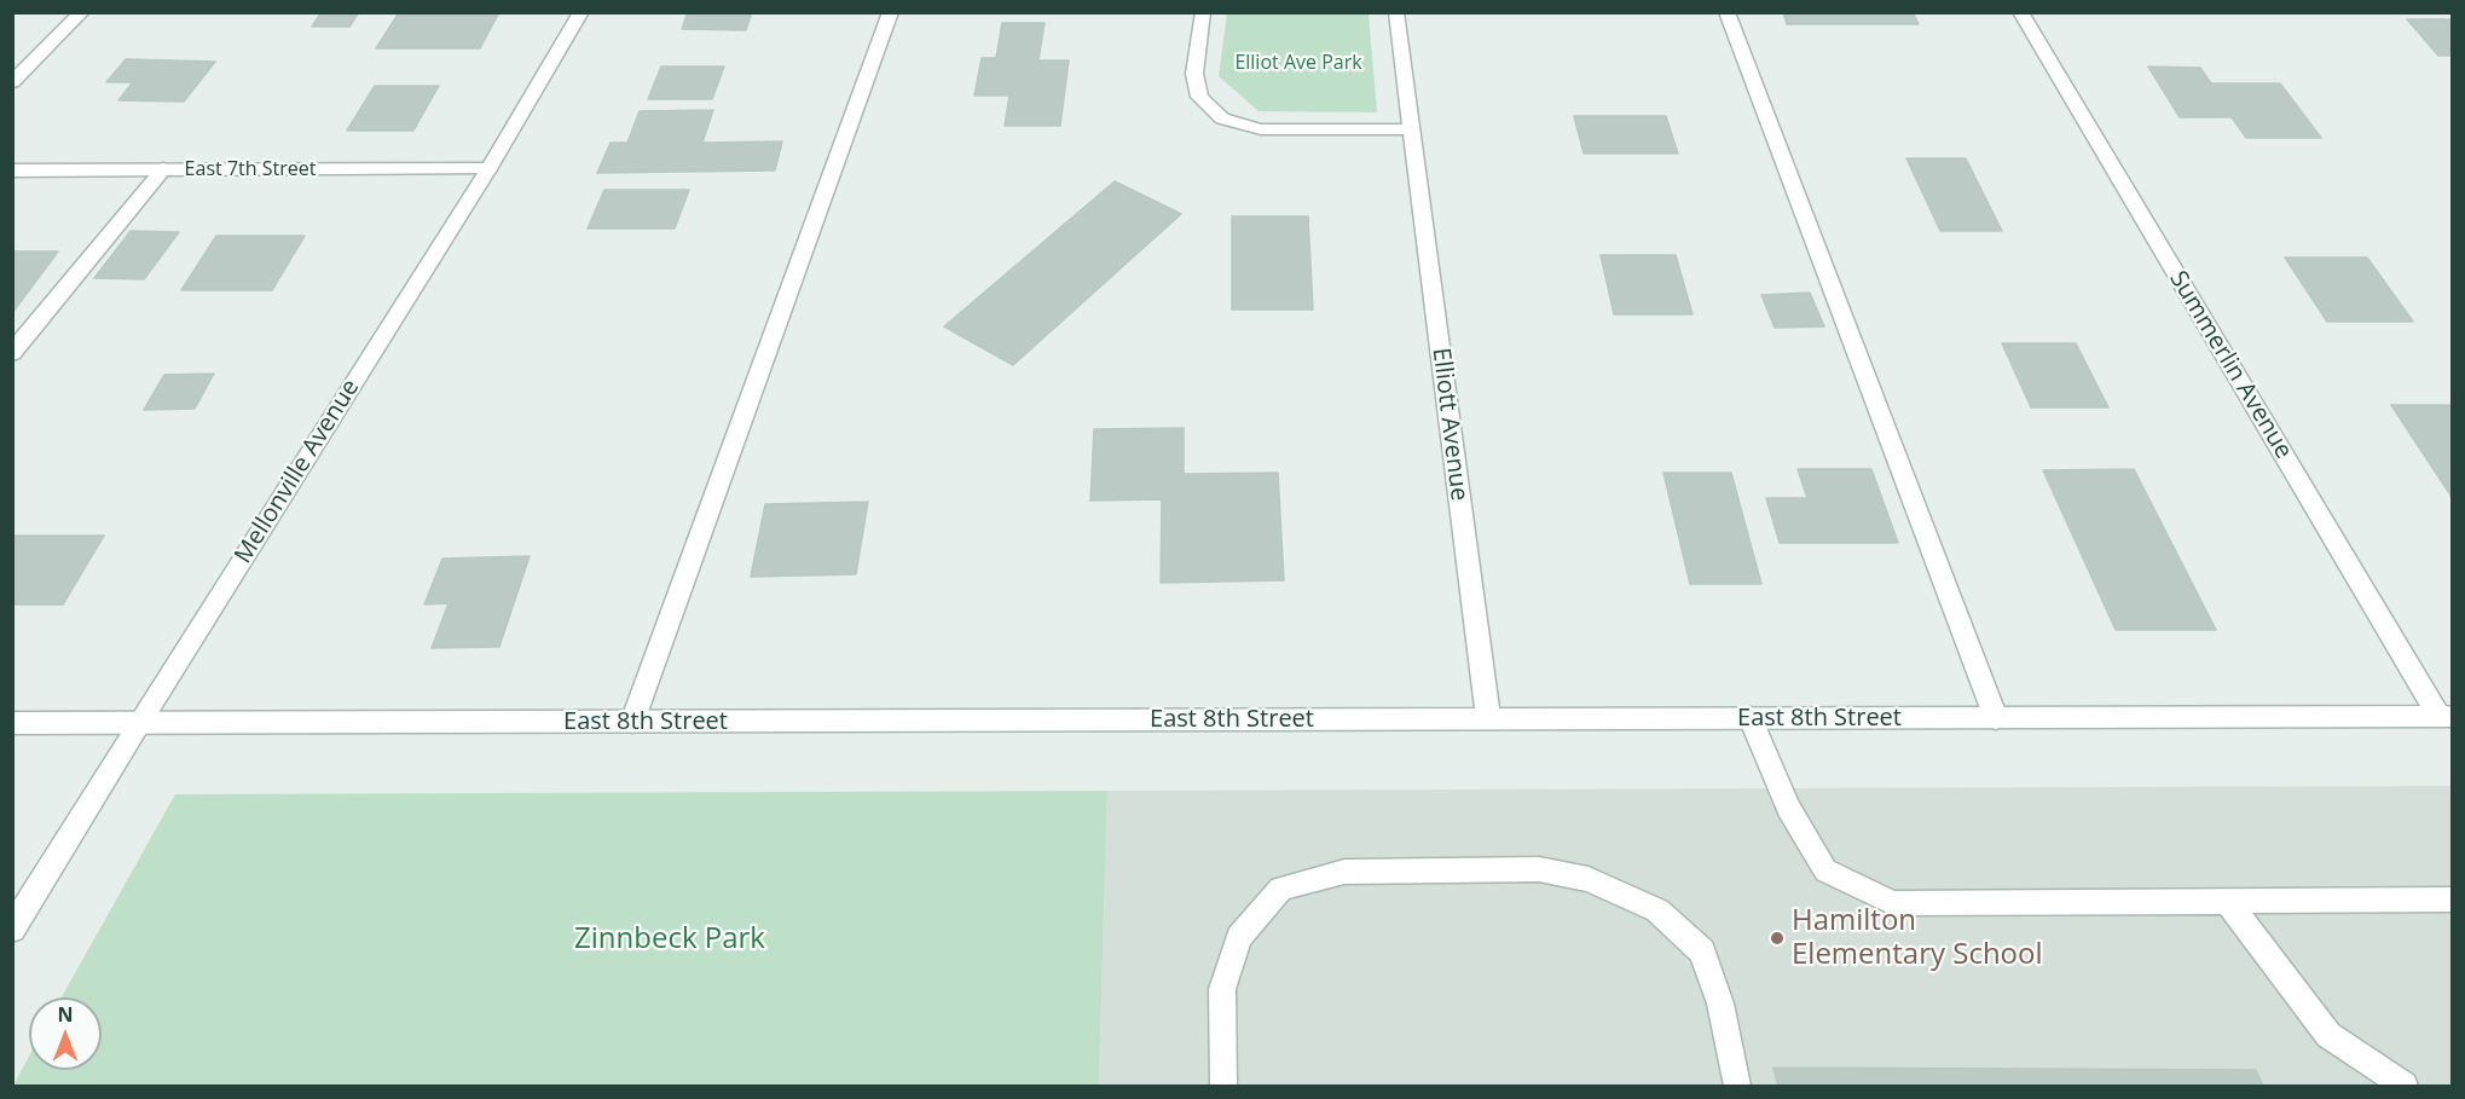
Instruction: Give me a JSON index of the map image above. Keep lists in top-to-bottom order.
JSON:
{
  "streets": {
    "street": [
      "East 7th Street",
      "Summerlin Avenue",
      "Elliott Avenue",
      "Mellonville Avenue",
      "East 8th Street"
    ]
  },
  "crossings": [
    ["East 7th Street", "Mellonville Avenue"],
    ["Summerlin Avenue", "East 8th Street"],
    ["Elliott Avenue", "East 8th Street"],
    ["Mellonville Avenue", "East 8th Street"]
  ],
  "parks": ["Elliot Ave Park", "Zinnbeck Park"],
  "places": ["Hamilton Elementary School"],
  "north": "top"
}
